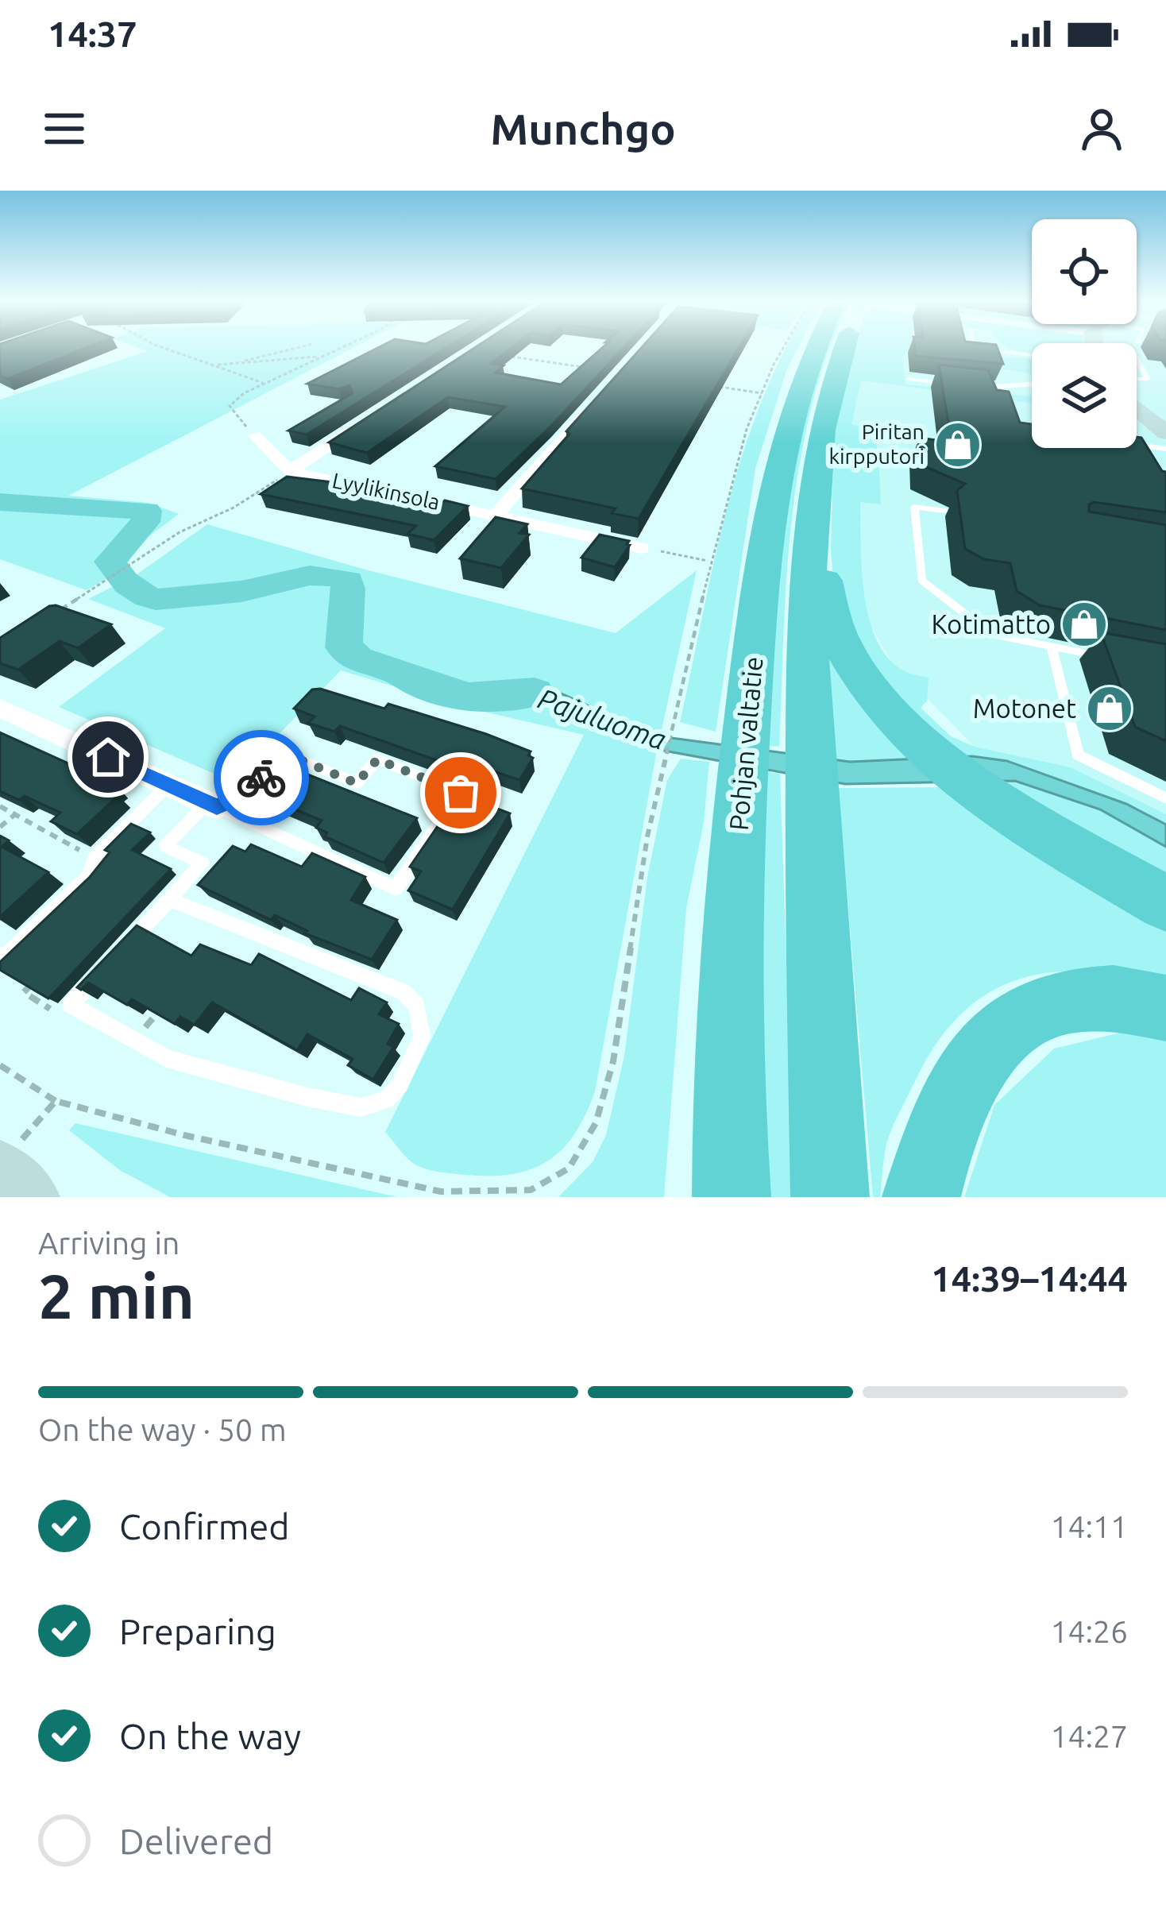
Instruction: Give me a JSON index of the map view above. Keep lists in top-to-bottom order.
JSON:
{
  "streets": {
    "highway": ["Pohjan valtatie"],
    "street": ["Lyylikinsola"]
  },
  "water": ["Pajuluoma"],
  "places": {
    "shop": ["Piritan kirpputori", "Kotimatto", "Motonet"]
  },
  "page": {
    "status": "14:37",
    "header": "Munchgo",
    "heading": ["2 min", "Arriving in", "14:39–14:44"],
    "bar": "On the way · 50 m",
    "list": [
      ["Confirmed", "14:11"],
      ["Preparing", "14:26"],
      ["On the way", "14:27"],
      "Delivered"
    ]
  }
}
